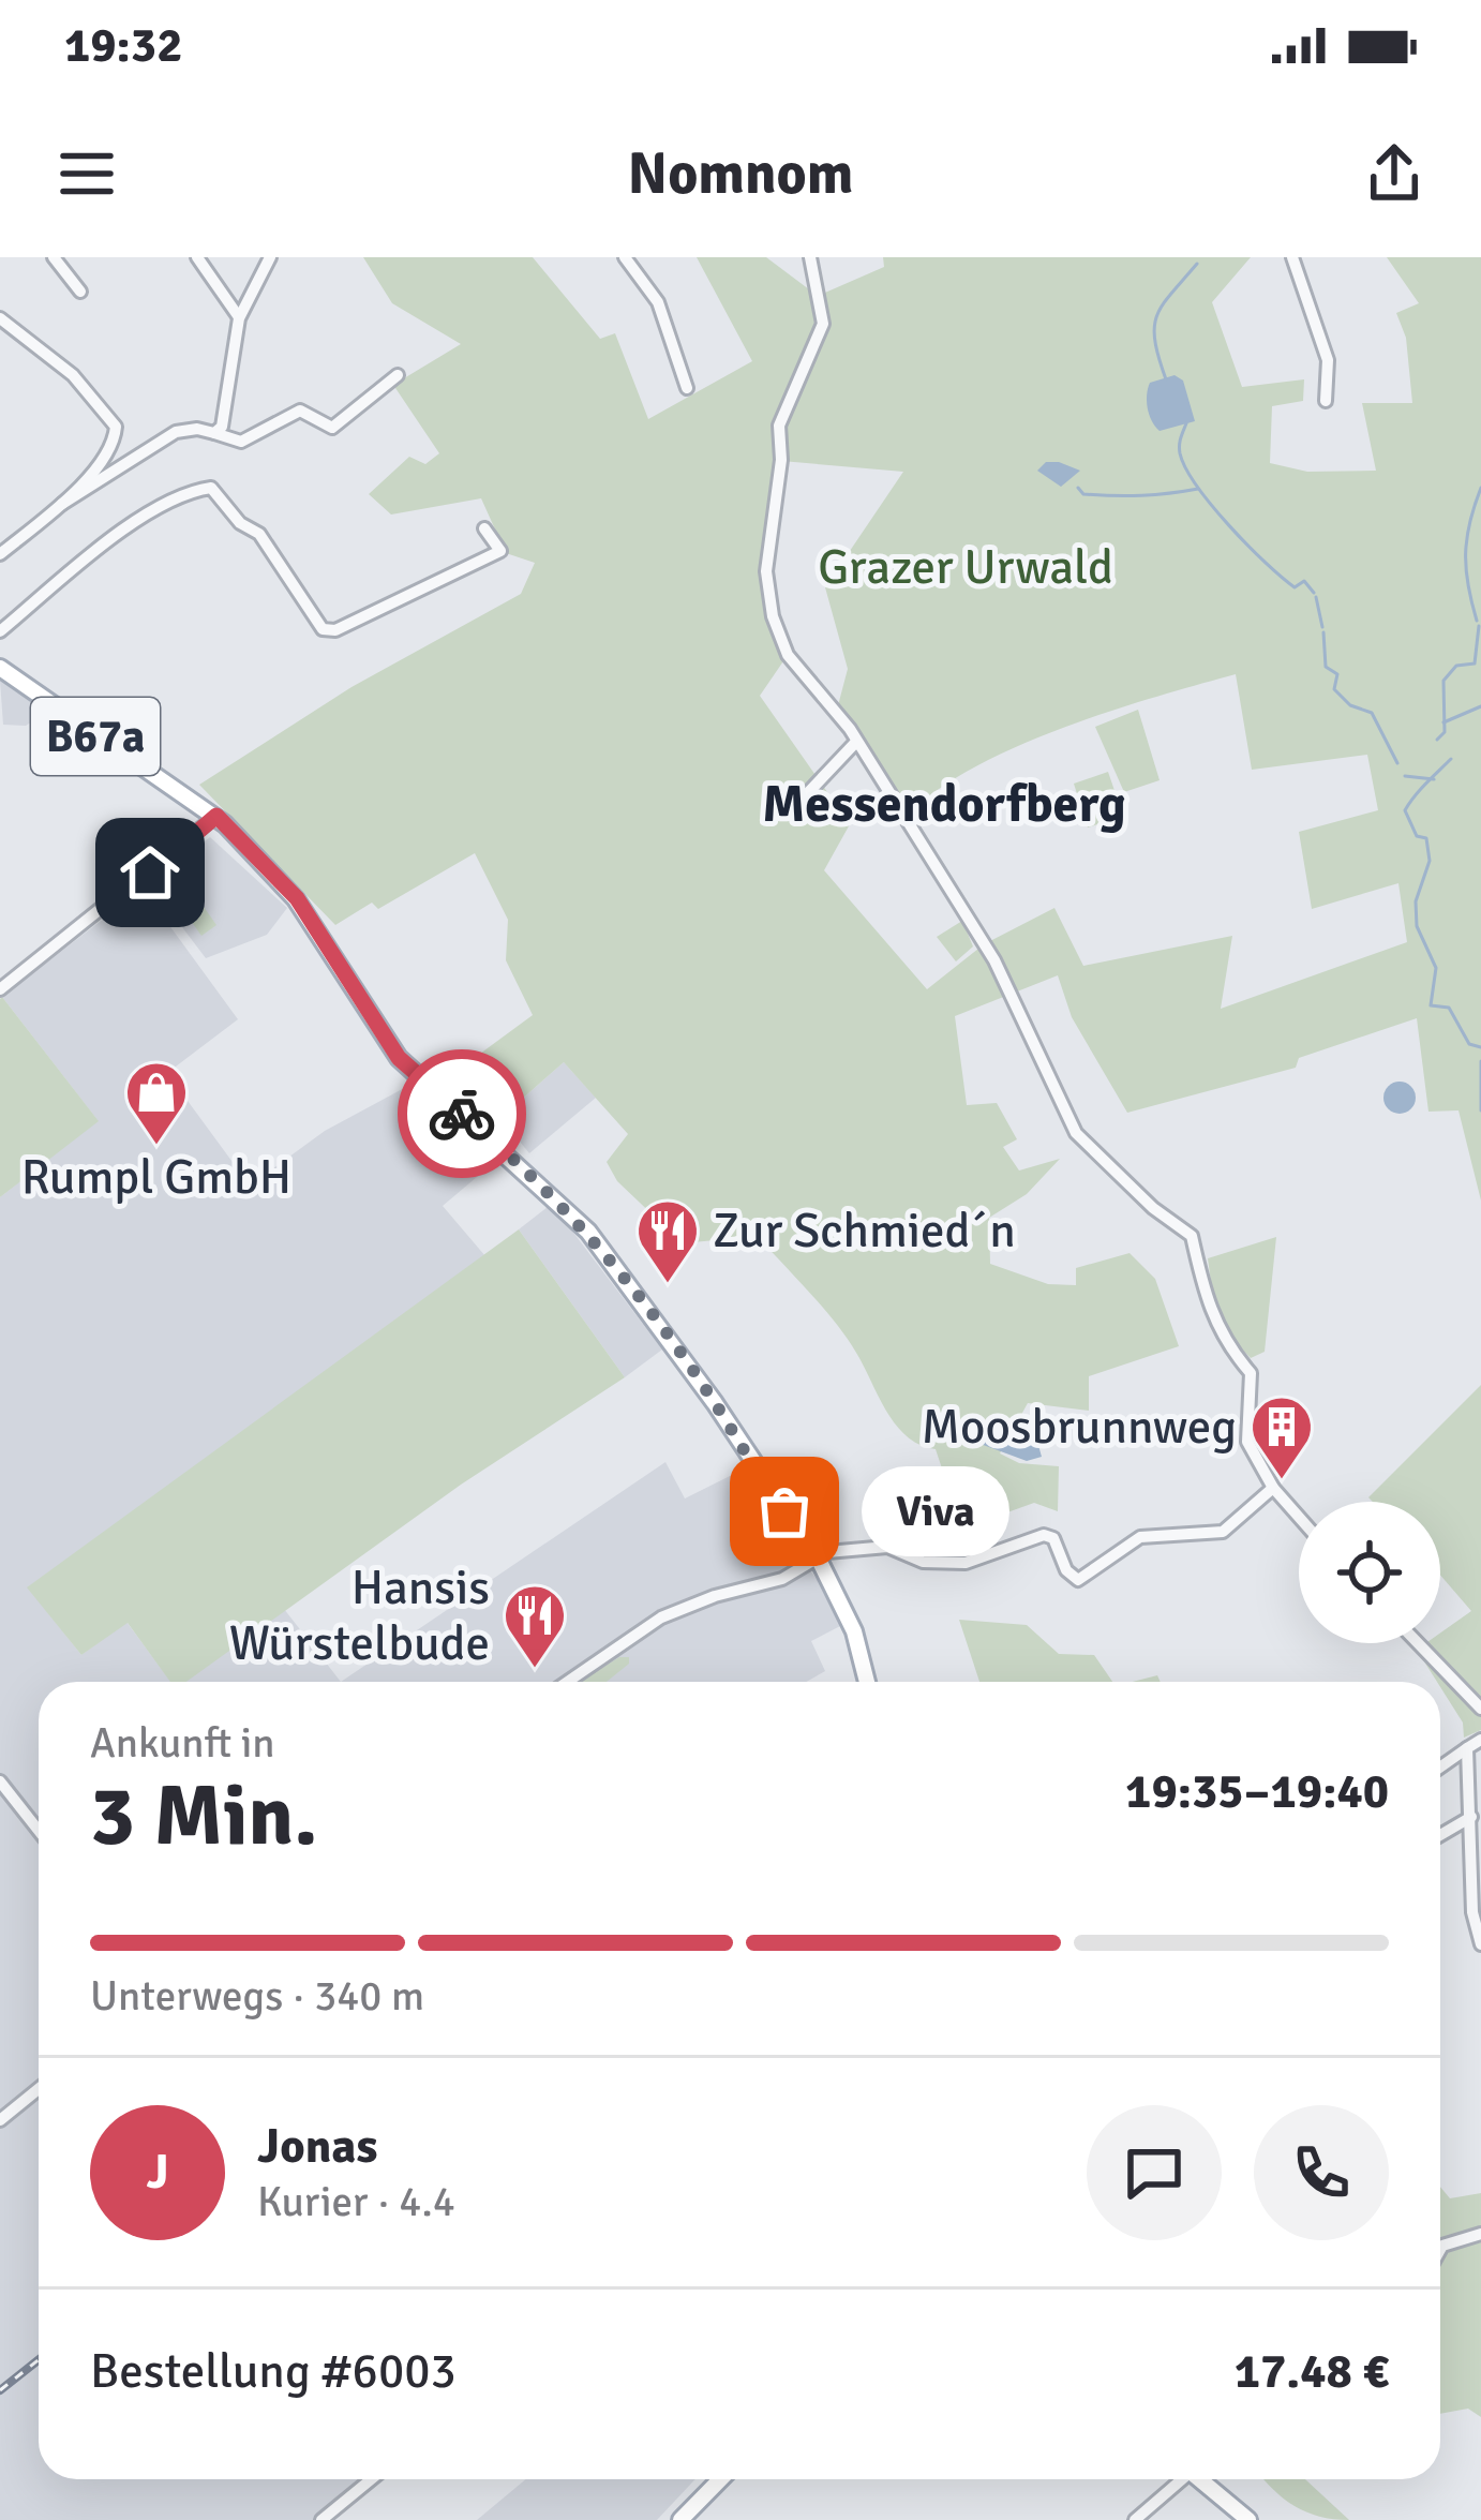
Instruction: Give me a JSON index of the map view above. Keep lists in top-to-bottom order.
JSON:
{
  "streets": {
    "main road": ["B67a"]
  },
  "districts": ["Messendorfberg"],
  "parks": ["Grazer Urwald"],
  "places": {
    "shop": ["Rumpl GmbH"],
    "restaurant": ["Zur Schmied´n", "Hansis Würstelbude"],
    "building": ["Moosbrunnweg"],
    "other": ["Viva"]
  },
  "page": {
    "status": "19:32",
    "header": "Nomnom",
    "bubble": "Viva",
    "heading": ["3 Min.", "Ankunft in", "19:35–19:40"],
    "panel": [
      "Jonas",
      "Kurier · 4.4",
      "Bestellung #6003",
      "17.48 €"
    ],
    "bar": "Unterwegs · 340 m",
    "round": "J"
  }
}
